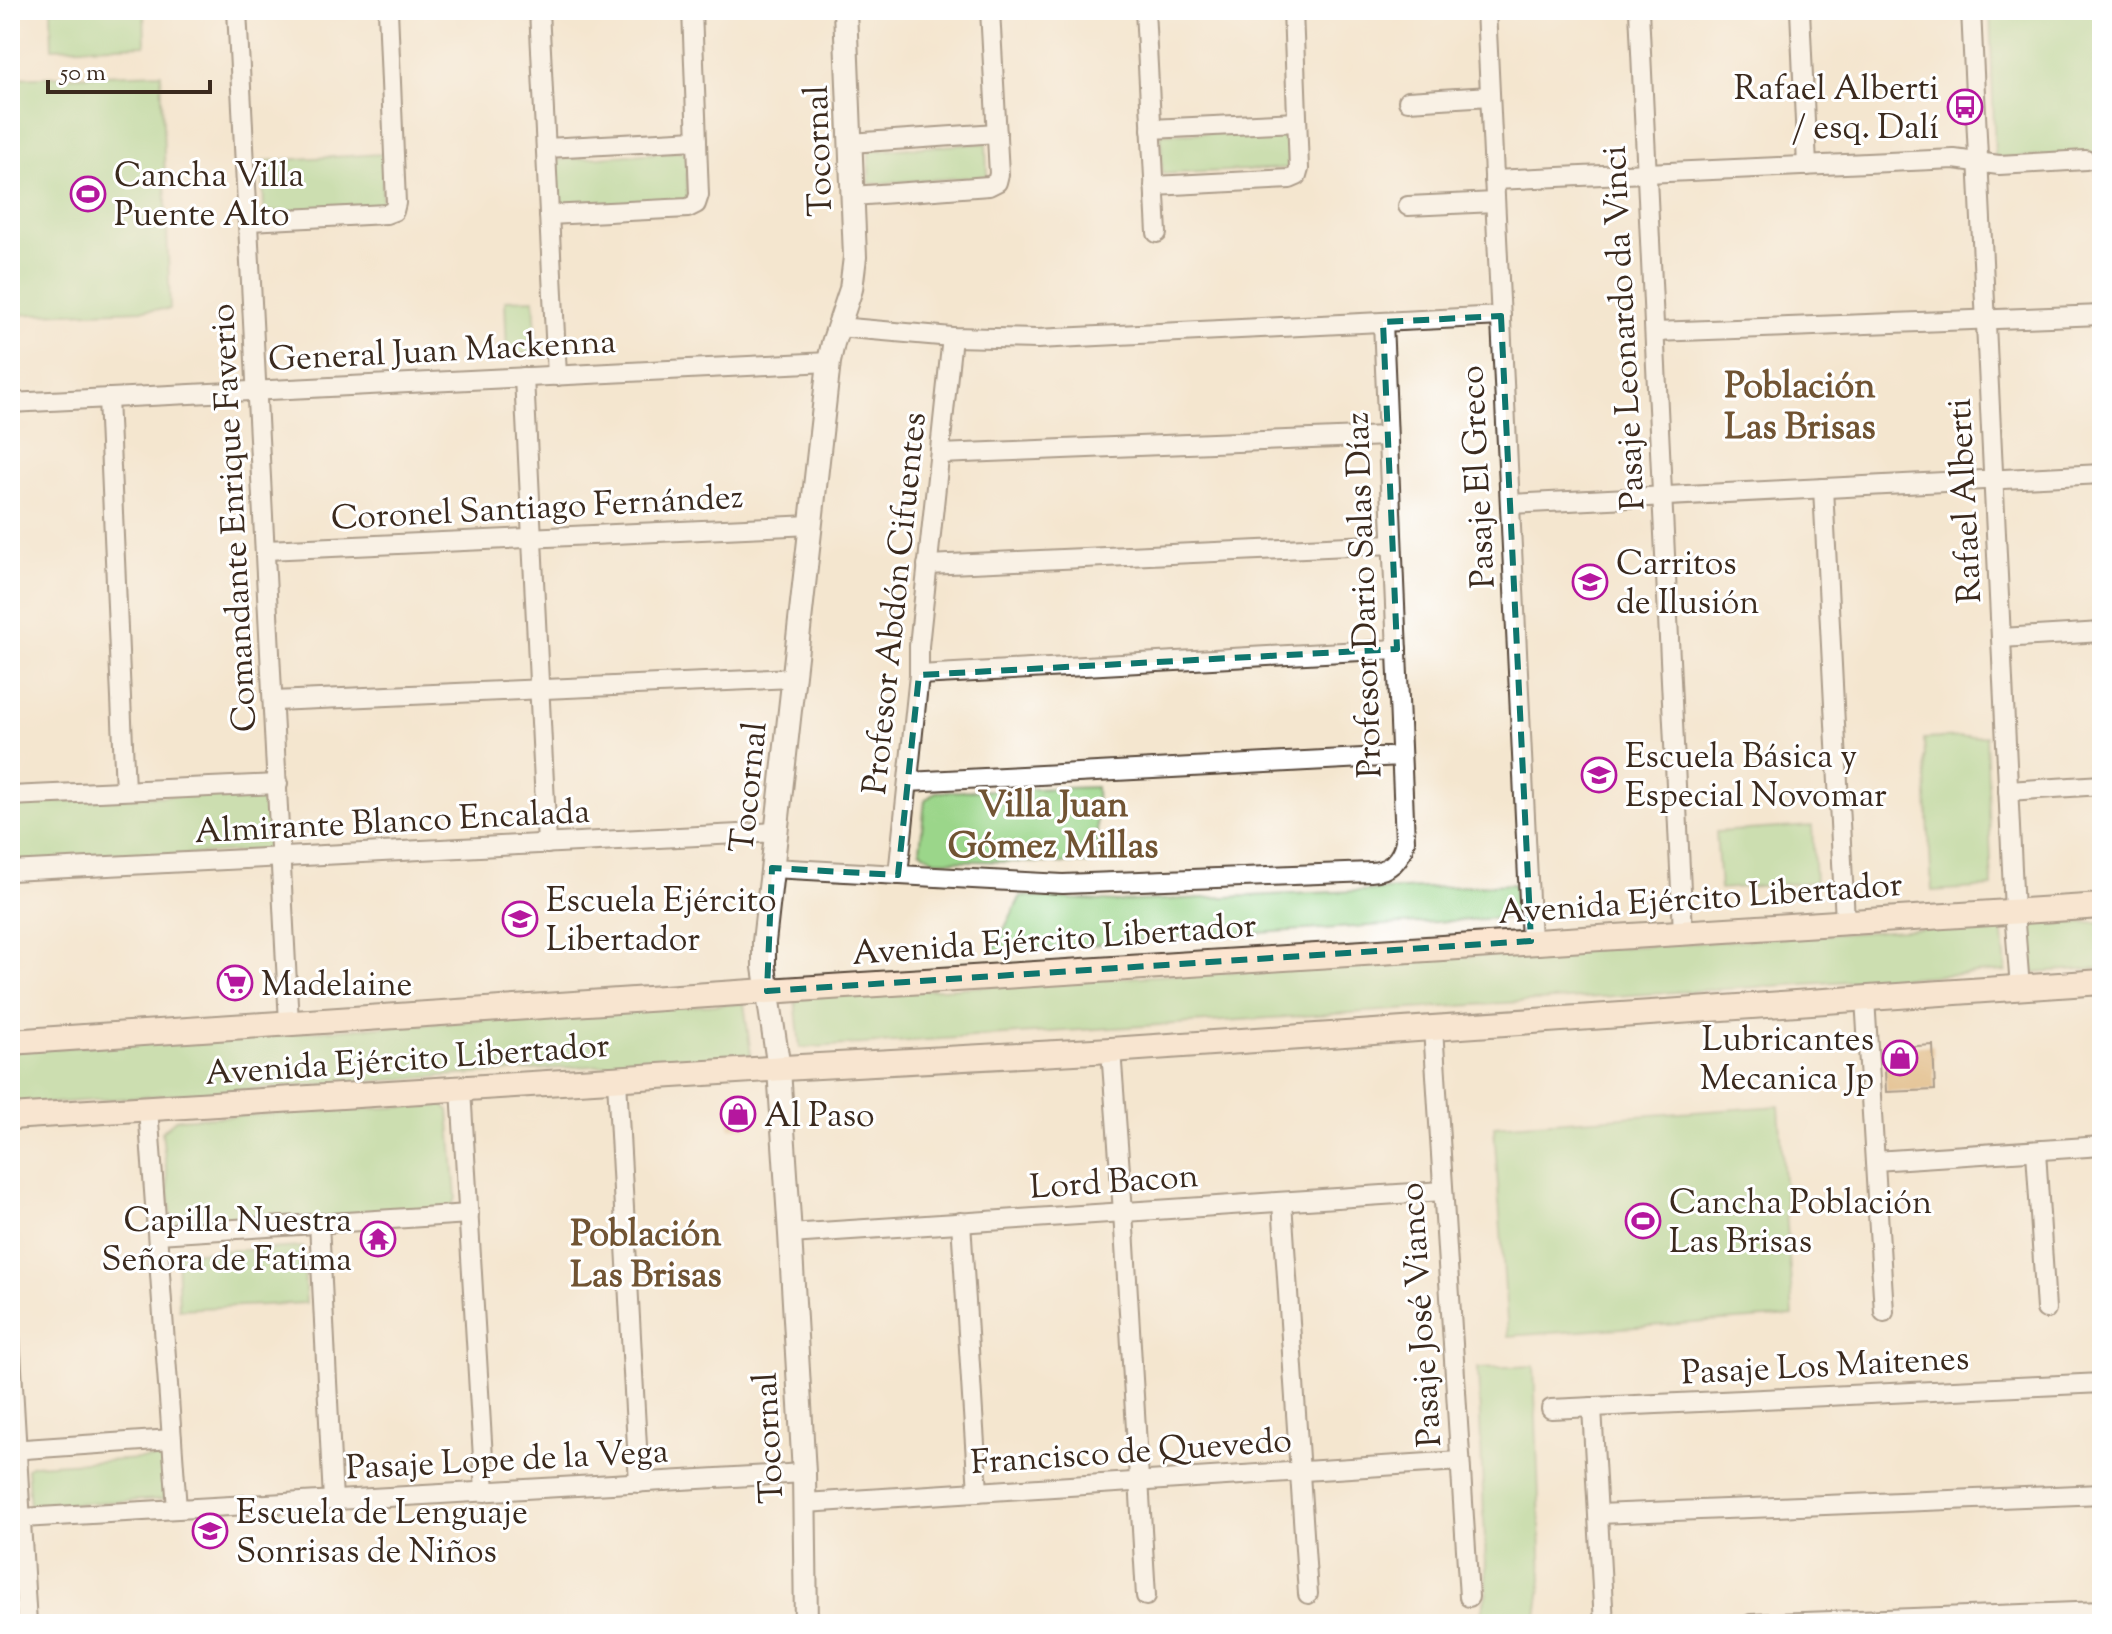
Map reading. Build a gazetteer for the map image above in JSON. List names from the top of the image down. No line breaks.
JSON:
{"streets":{"main road":["Avenida Ejército Libertador"],"street":["Tocornal","Pasaje Leonardo da Vinci","General Juan Mackenna","Pasaje El Greco","Rafael Alberti","Coronel Santiago Fernández","Comandante Enrique Faverio","Profesor Dario Salas Díaz","Profesor Abdón Cifuentes","Almirante Blanco Encalada","Lord Bacon","Pasaje José Vianco","Pasaje Los Maitenes","Francisco de Quevedo","Pasaje Lope de la Vega"]},"crossings":[["Tocornal","General Juan Mackenna"],["Tocornal","Coronel Santiago Fernández"],["Tocornal","Almirante Blanco Encalada"],["Tocornal","Avenida Ejército Libertador"],["Tocornal","Lord Bacon"],["Tocornal","Francisco de Quevedo"],["Tocornal","Pasaje Lope de la Vega"],["Pasaje Leonardo da Vinci","Avenida Ejército Libertador"],["General Juan Mackenna","Comandante Enrique Faverio"],["Pasaje El Greco","Avenida Ejército Libertador"],["Rafael Alberti","Avenida Ejército Libertador"],["Coronel Santiago Fernández","Comandante Enrique Faverio"],["Comandante Enrique Faverio","Almirante Blanco Encalada"],["Comandante Enrique Faverio","Avenida Ejército Libertador"],["Profesor Dario Salas Díaz","Profesor Abdón Cifuentes"],["Avenida Ejército Libertador","Pasaje José Vianco"],["Lord Bacon","Pasaje José Vianco"],["Pasaje José Vianco","Francisco de Quevedo"]],"districts":["Población Las Brisas","Villa Juan Gómez Millas","Población Las Brisas"],"places":{"bus stop":["Rafael Alberti / esq. Dalí"],"sports":["Cancha Villa Puente Alto","Cancha Población Las Brisas"],"school or university":["Carritos de Ilusión","Escuela Básica y Especial Novomar","Escuela Ejército Libertador","Escuela de Lenguaje Sonrisas de Niños"],"supermarket":["Madelaine"],"shop":["Lubricantes Mecanica Jp","Al Paso"],"temple":["Capilla Nuestra Señora de Fatima"]},"scale_bar":"50 m"}
